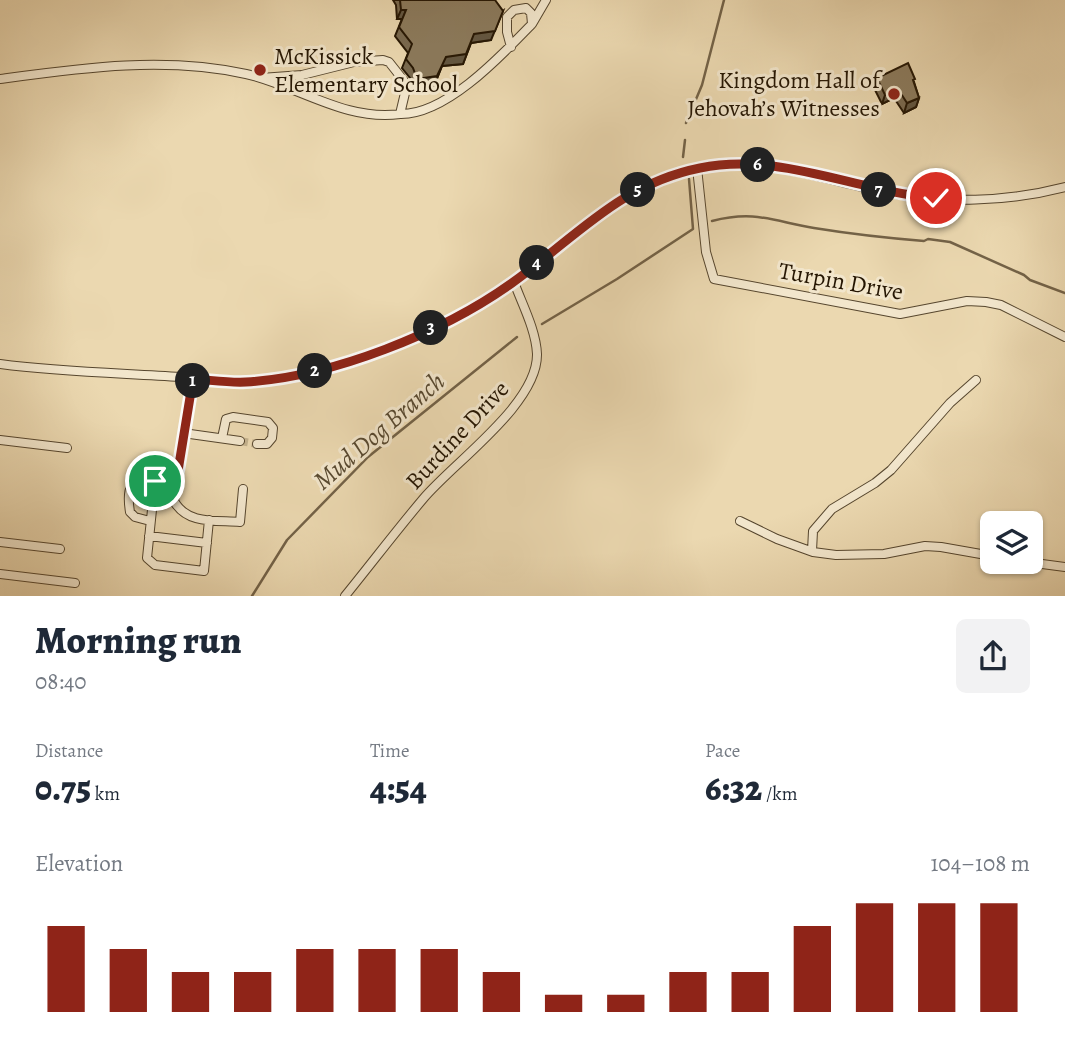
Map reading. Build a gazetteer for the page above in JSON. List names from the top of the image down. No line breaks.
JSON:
{"streets":{"street":["Turpin Drive","Burdine Drive"]},"water":["Mud Dog Branch"],"places":["McKissick Elementary School","Kingdom Hall of Jehovah’s Witnesses"],"page":{"pins":["6","5","7","4","3","2","1"],"heading":["Morning run","08:40"],"stats":[["Distance","0.75 km"],["Time","4:54"],["Pace","6:32 /km"]],"chart":["Elevation","104–108 m"]}}
